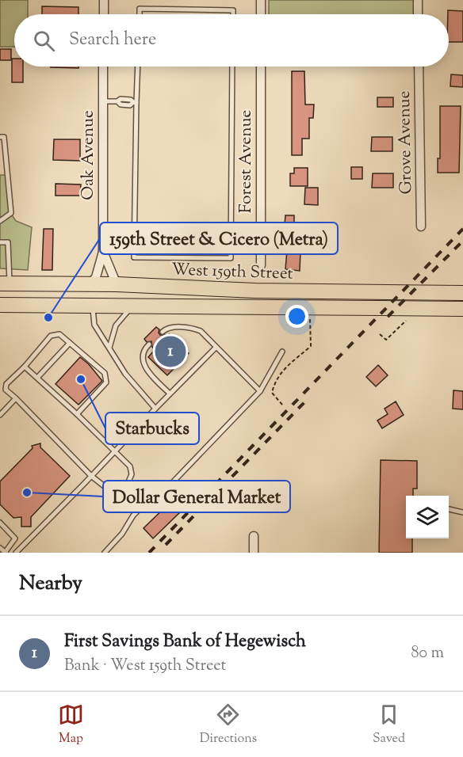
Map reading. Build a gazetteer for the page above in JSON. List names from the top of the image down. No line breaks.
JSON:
{"streets":{"main road":["West 159th Street"],"street":["Grove Avenue","Oak Avenue","Forest Avenue"]},"crossings":[["Oak Avenue","West 159th Street"]],"places":["159th Street & Cicero (Metra)","Starbucks","Dollar General Market"],"page":{"search":"Search here","pins":"1","heading":"Nearby","list":[{"mark":"1","name":"First Savings Bank of Hegewisch","note":"Bank · West 159th Street","value":"80 m"}],"nav":["Map","Directions","Saved"]}}
